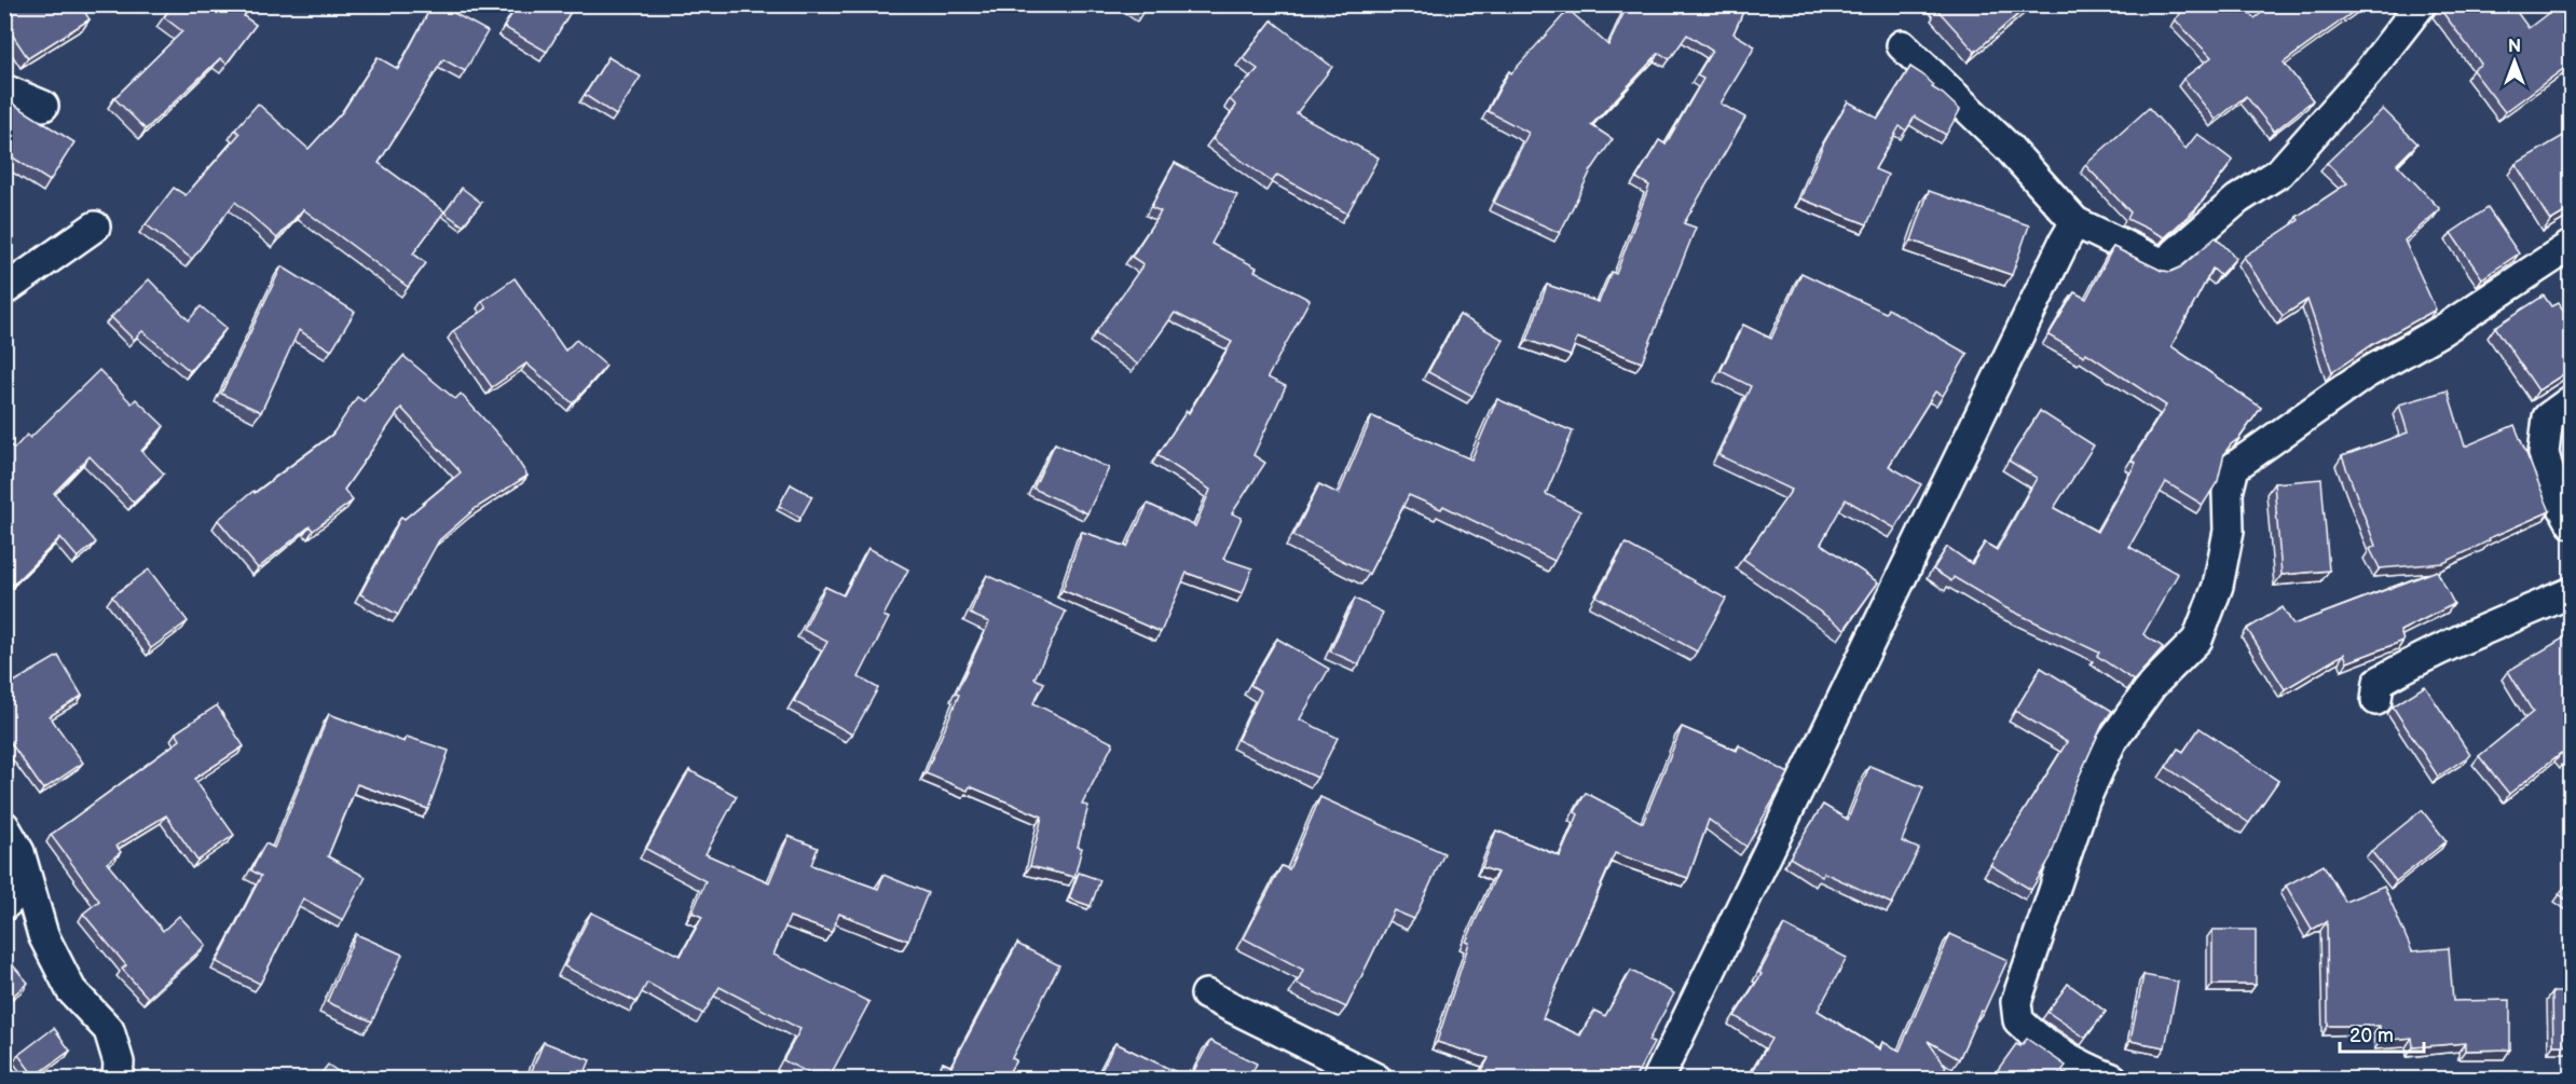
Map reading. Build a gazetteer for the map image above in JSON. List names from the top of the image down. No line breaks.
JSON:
{"scale_bar":"20 m","north":"top"}
